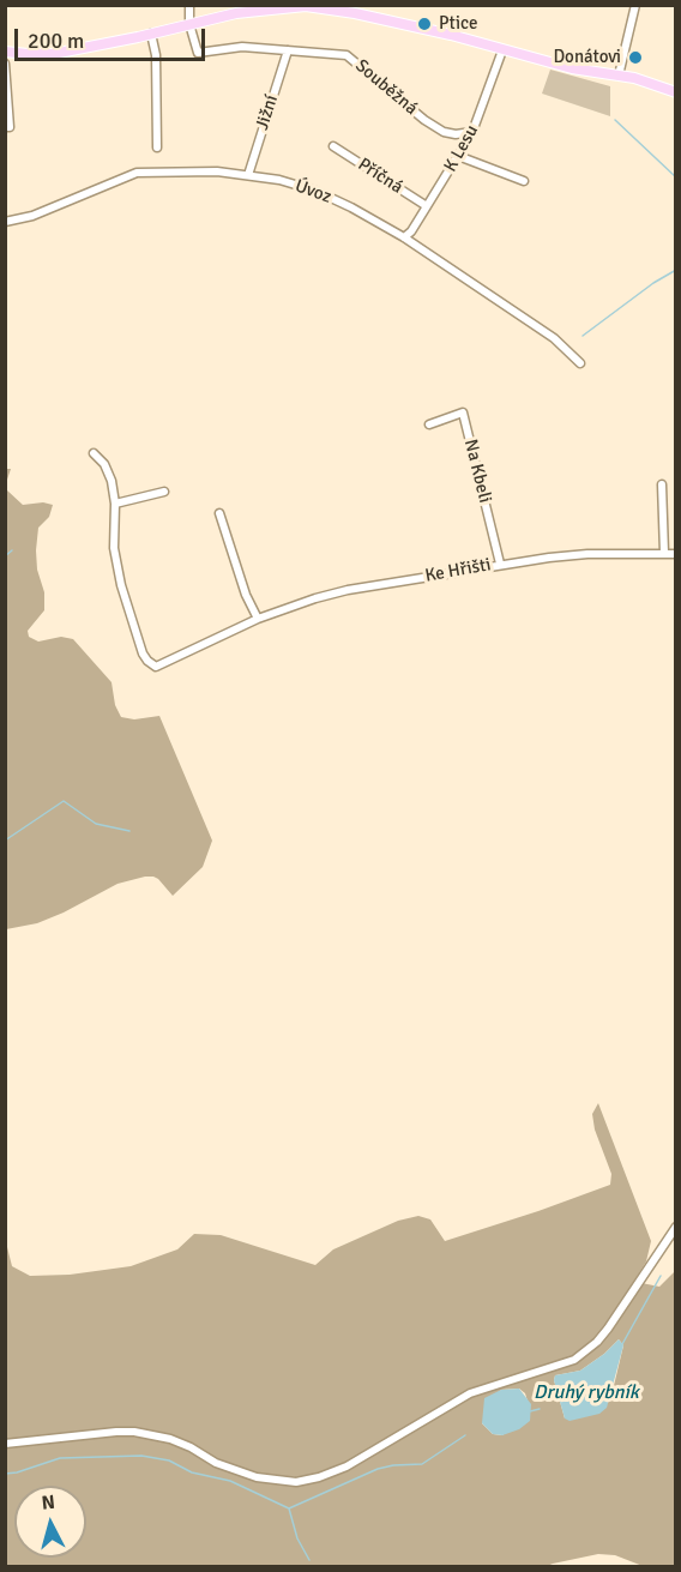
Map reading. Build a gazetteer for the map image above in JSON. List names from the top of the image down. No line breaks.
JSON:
{"streets":{"street":["Souběžná","Jižní","K Lesu","Příčná","Úvoz","Na Kbeli","Ke Hřišti"]},"crossings":[["Souběžná","Jižní"],["Souběžná","K Lesu"],["Jižní","Úvoz"],["K Lesu","Příčná"],["K Lesu","Úvoz"],["Na Kbeli","Ke Hřišti"]],"water":["Druhý rybník"],"places":["Ptice","Donátovi"],"scale_bar":"200 m","north":"top"}
